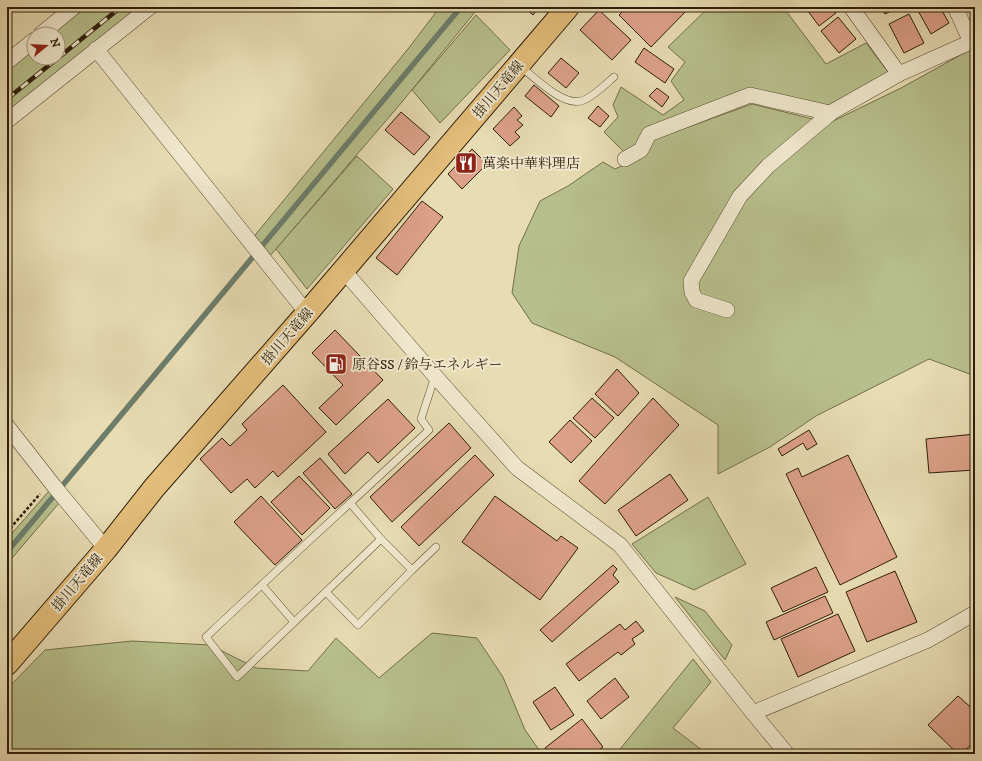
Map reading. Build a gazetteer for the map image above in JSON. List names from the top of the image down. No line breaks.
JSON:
{"streets":{"main road":["掛川天竜線"]},"places":{"restaurant":["萬楽中華料理店"],"fuel station":["原谷SS / 鈴与エネルギー"]},"north":"right"}
